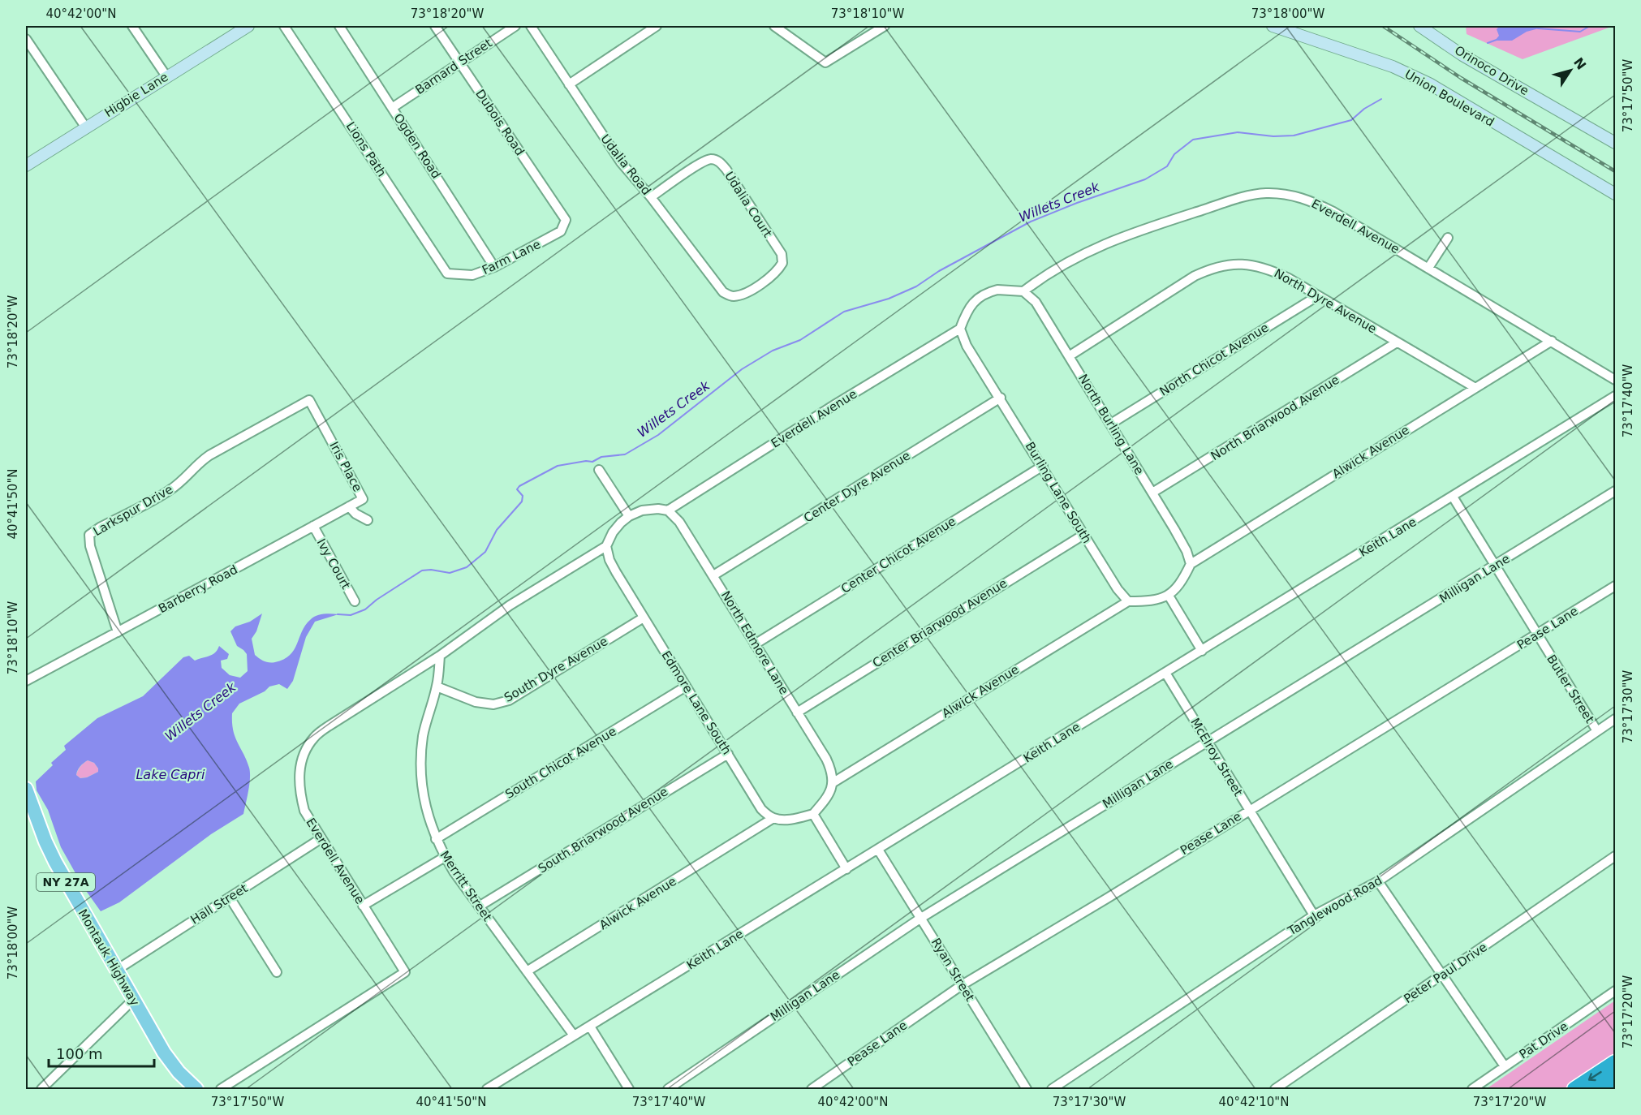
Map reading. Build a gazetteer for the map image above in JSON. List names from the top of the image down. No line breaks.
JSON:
{"streets":{"main road":["Orinoco Drive","Higbie Lane","Union Boulevard","NY 27A","Montauk Highway"],"street":["Barnard Street","Dubois Road","Ogden Road","Lions Path","Udalia Road","Udalia Court","Everdell Avenue","Farm Lane","North Dyre Avenue","North Chicot Avenue","North Briarwood Avenue","North Burling Lane","Alwick Avenue","Iris Place","Center Dyre Avenue","Burling Lane South","Larkspur Drive","Keith Lane","Center Chicot Avenue","Ivy Court","Milligan Lane","Barberry Road","Center Briarwood Avenue","Pease Lane","North Edmore Lane","South Dyre Avenue","Butler Street","Edmore Lane South","McElroy Street","South Chicot Avenue","South Briarwood Avenue","Merritt Street","Hall Street","Tanglewood Road","Ryan Street","Peter Paul Drive","Pat Drive"]},"crossings":[["Barnard Street","Dubois Road"],["Barnard Street","Ogden Road"],["Dubois Road","Farm Lane"],["Ogden Road","Farm Lane"],["Lions Path","Farm Lane"],["Udalia Road","Udalia Court"],["Everdell Avenue","North Burling Lane"],["Everdell Avenue","Alwick Avenue"],["Everdell Avenue","Burling Lane South"],["Everdell Avenue","North Edmore Lane"],["Everdell Avenue","Edmore Lane South"],["Everdell Avenue","Merritt Street"],["Everdell Avenue","Hall Street"],["North Dyre Avenue","North Chicot Avenue"],["North Dyre Avenue","North Briarwood Avenue"],["North Dyre Avenue","North Burling Lane"],["North Dyre Avenue","Alwick Avenue"],["North Chicot Avenue","North Burling Lane"],["North Briarwood Avenue","North Burling Lane"],["North Burling Lane","Alwick Avenue"],["Alwick Avenue","Burling Lane South"],["Alwick Avenue","North Edmore Lane"],["Alwick Avenue","Edmore Lane South"],["Alwick Avenue","Merritt Street"],["Iris Place","Larkspur Drive"],["Iris Place","Barberry Road"],["Center Dyre Avenue","Burling Lane South"],["Center Dyre Avenue","North Edmore Lane"],["Burling Lane South","Center Chicot Avenue"],["Burling Lane South","Center Briarwood Avenue"],["Larkspur Drive","Barberry Road"],["Keith Lane","Butler Street"],["Keith Lane","McElroy Street"],["Keith Lane","Merritt Street"],["Keith Lane","Ryan Street"],["Center Chicot Avenue","North Edmore Lane"],["Ivy Court","Barberry Road"],["Milligan Lane","Butler Street"],["Milligan Lane","McElroy Street"],["Milligan Lane","Ryan Street"],["Center Briarwood Avenue","North Edmore Lane"],["Pease Lane","Butler Street"],["Pease Lane","McElroy Street"],["Pease Lane","Ryan Street"],["South Dyre Avenue","Edmore Lane South"],["South Dyre Avenue","Merritt Street"],["Butler Street","Tanglewood Road"],["Edmore Lane South","South Chicot Avenue"],["Edmore Lane South","South Briarwood Avenue"],["McElroy Street","Tanglewood Road"],["South Chicot Avenue","Merritt Street"],["South Briarwood Avenue","Merritt Street"],["Hall Street","Montauk Highway"]],"water":["Willets Creek","Lake Capri"],"scale_bar":"100 m","north":"top right","coordinates":["40°42'00\"N","73°18'20\"W","73°18'10\"W","73°18'00\"W","73°17'50\"W","73°17'40\"W","40°41'50\"N","73°17'30\"W","73°17'20\"W","40°42'10\"N"]}
